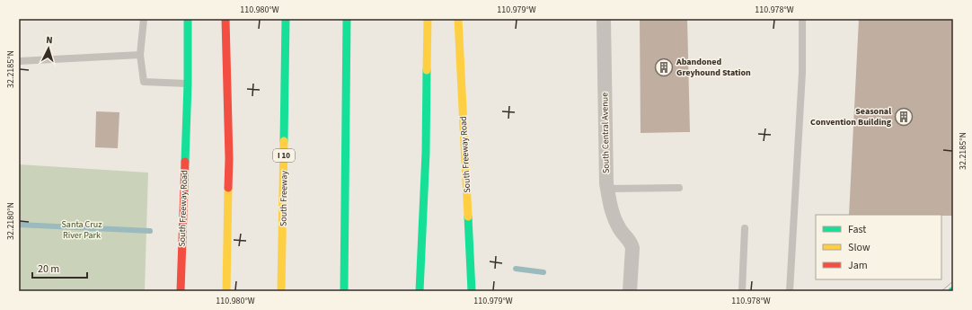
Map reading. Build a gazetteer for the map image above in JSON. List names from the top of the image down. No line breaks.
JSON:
{"streets":{"main road":["South Freeway Road","I 10","South Freeway"],"street":["South Central Avenue"]},"parks":["Santa Cruz River Park"],"places":{"building":["Abandoned Greyhound Station","Seasonal Convention Building"]},"legend":["Fast","Slow","Jam"],"scale_bar":"20 m","north":"top","coordinates":["110.980°W","110.979°W","110.978°W","32.2185°N","32.2180°N"]}
